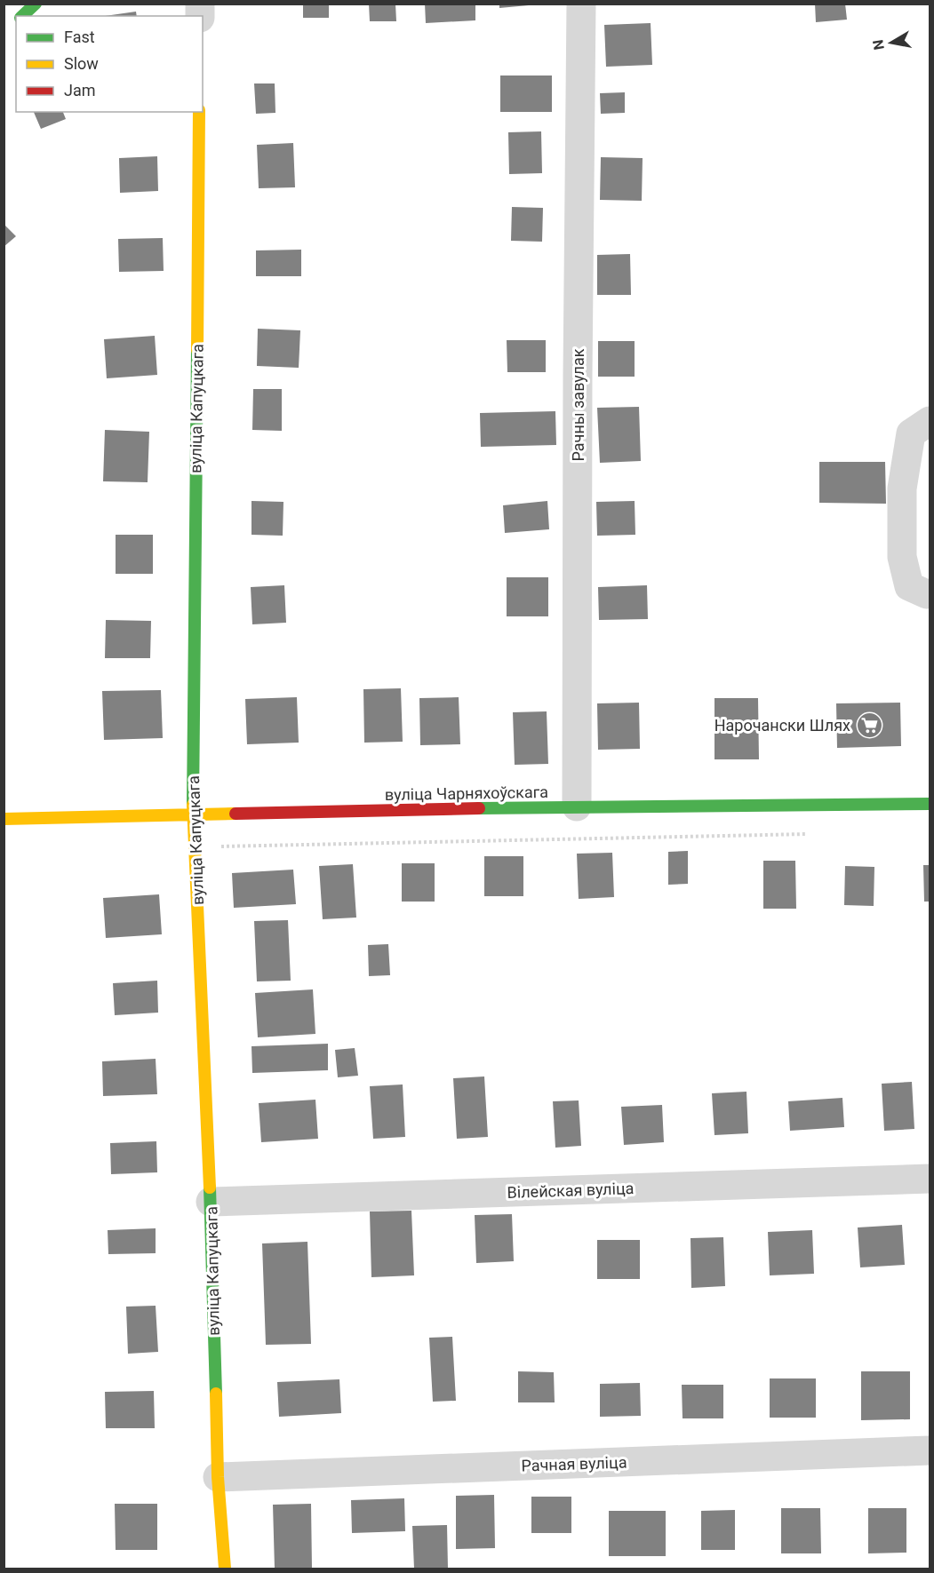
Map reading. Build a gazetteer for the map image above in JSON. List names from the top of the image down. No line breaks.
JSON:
{"streets":{"street":["Рачны завулак","вуліца Капуцкага","вуліца Чарняхоўскага","Вілейская вуліца","Рачная вуліца"]},"crossings":[["Рачны завулак","вуліца Чарняхоўскага"],["вуліца Капуцкага","вуліца Чарняхоўскага"],["вуліца Капуцкага","Вілейская вуліца"],["вуліца Капуцкага","Рачная вуліца"]],"places":{"supermarket":["Нарочански Шлях"]},"legend":["Fast","Slow","Jam"],"north":"left"}
